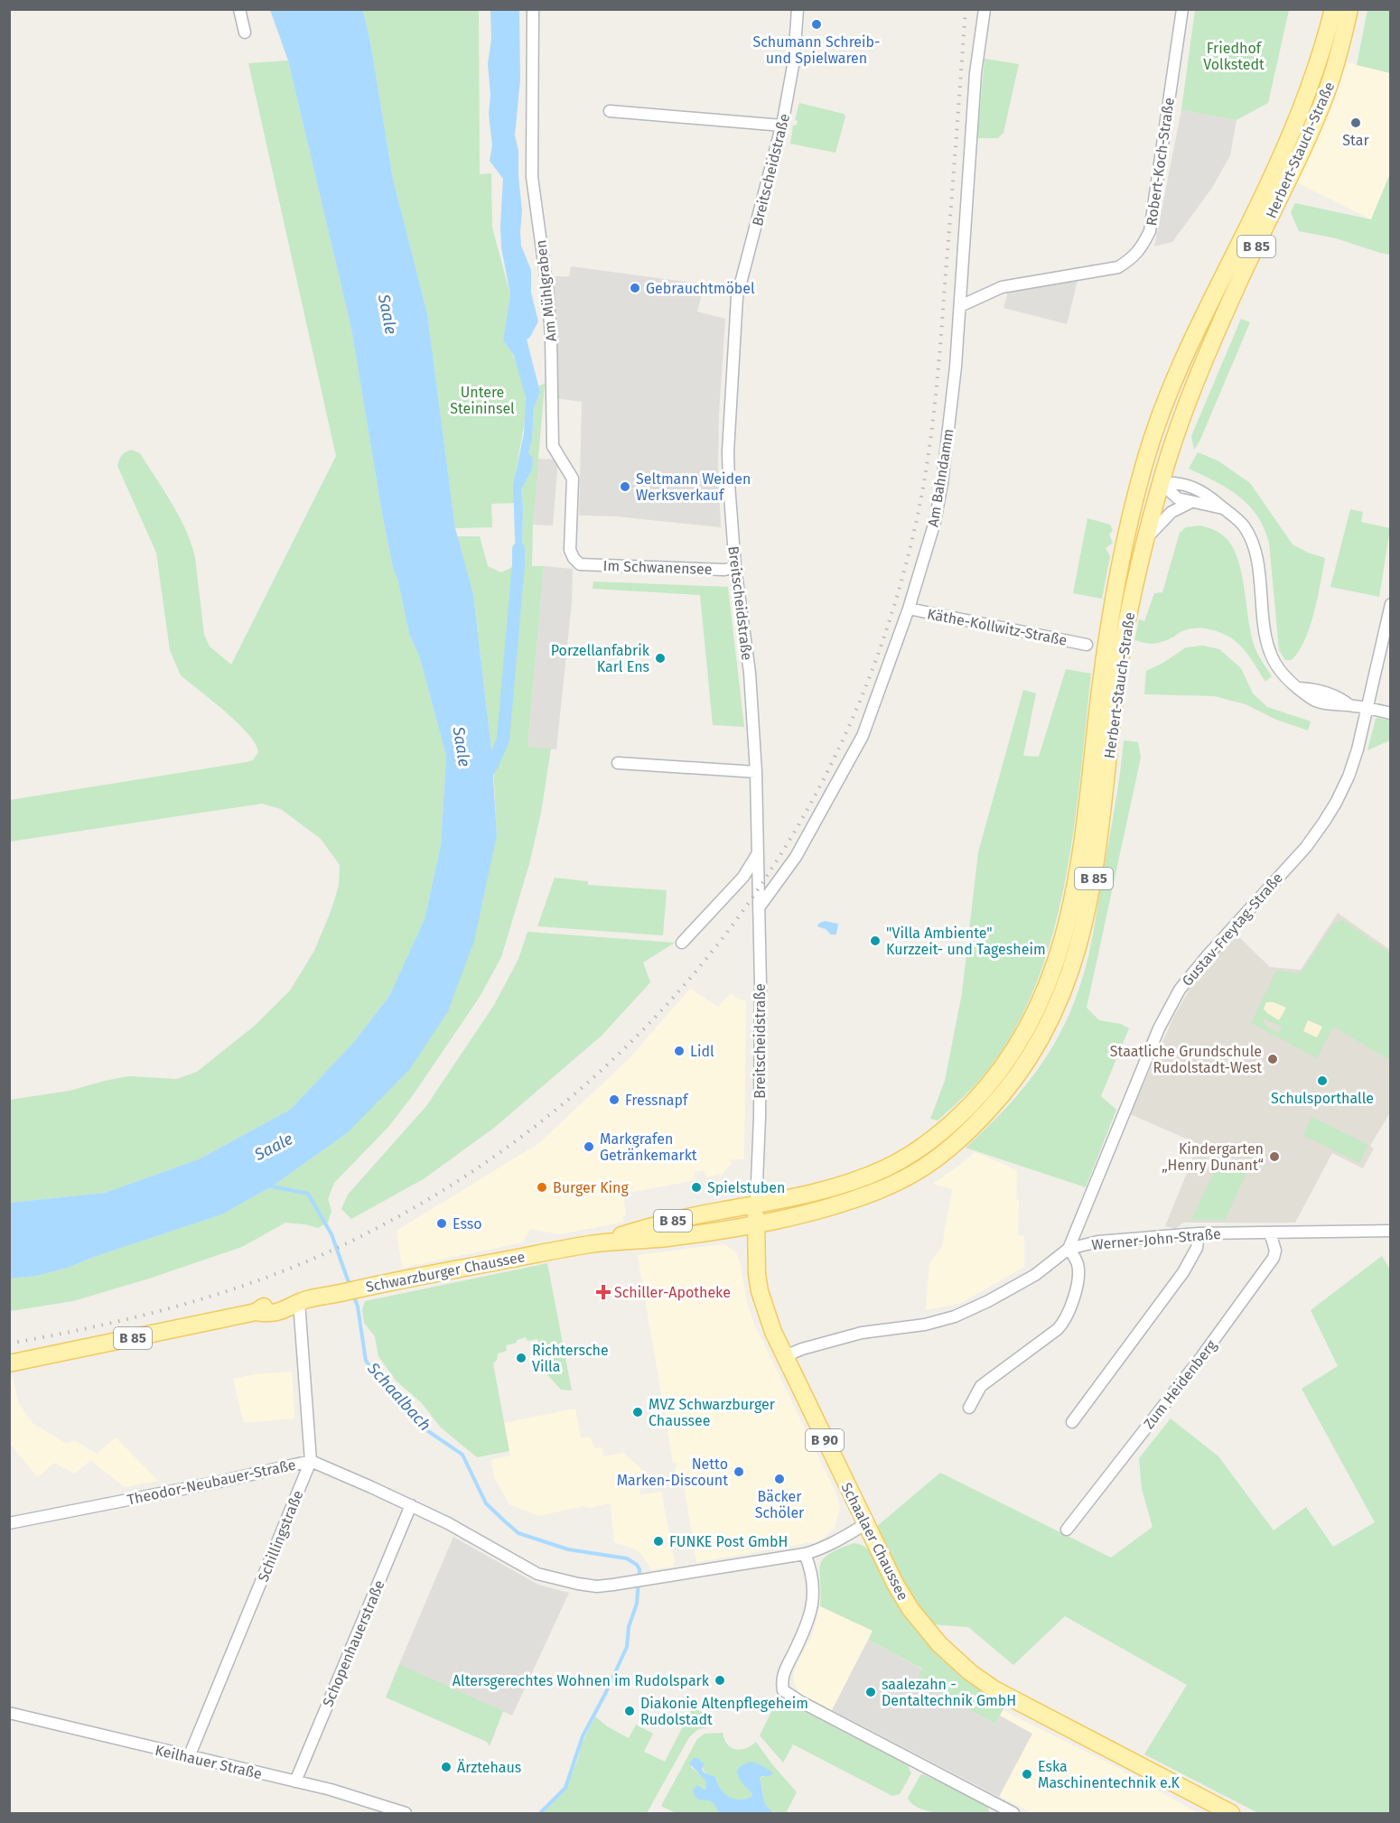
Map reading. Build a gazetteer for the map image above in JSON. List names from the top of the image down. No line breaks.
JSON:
{"streets":{"main road":["Herbert-Stauch-Straße","B 85","Schwarzburger Chaussee","B 90","Schaalaer Chaussee"],"street":["Robert-Koch-Straße","Breitscheidstraße","Am Mühlgraben","Am Bahndamm","Im Schwanensee","Käthe-Kollwitz-Straße","Gustav-Freytag-Straße","Werner-John-Straße","Zum Heidenberg","Theodor-Neubauer-Straße","Schillingstraße","Schopenhauerstraße","Keilhauer Straße"]},"crossings":[["Herbert-Stauch-Straße","Breitscheidstraße"],["Herbert-Stauch-Straße","Schwarzburger Chaussee"],["Herbert-Stauch-Straße","Schaalaer Chaussee"],["Robert-Koch-Straße","Am Bahndamm"],["Breitscheidstraße","Am Bahndamm"],["Breitscheidstraße","Im Schwanensee"],["Breitscheidstraße","Schwarzburger Chaussee"],["Breitscheidstraße","Schaalaer Chaussee"],["Am Mühlgraben","Im Schwanensee"],["Am Bahndamm","Käthe-Kollwitz-Straße"],["Gustav-Freytag-Straße","Werner-John-Straße"],["Werner-John-Straße","Zum Heidenberg"],["Werner-John-Straße","Schaalaer Chaussee"],["Schwarzburger Chaussee","Schillingstraße"],["Schwarzburger Chaussee","Schaalaer Chaussee"],["Theodor-Neubauer-Straße","Schillingstraße"],["Theodor-Neubauer-Straße","Schaalaer Chaussee"],["Theodor-Neubauer-Straße","Schopenhauerstraße"],["Schillingstraße","Keilhauer Straße"],["Schopenhauerstraße","Keilhauer Straße"]],"water":["Saale","Schaalbach"],"parks":["Friedhof Volkstedt","Untere Steininsel"],"places":{"other":["Schumann Schreib- und Spielwaren","Star","Gebrauchtmöbel","Seltmann Weiden Werksverkauf","Porzellanfabrik Karl Ens","\"Villa Ambiente\" Kurzzeit- und Tagesheim","Lidl","Staatliche Grundschule Rudolstadt-West","Schulsporthalle","Fressnapf","Markgrafen Getränkemarkt","Kindergarten „Henry Dunant“","Burger King","Spielstuben","Esso","Richtersche Villa","MVZ Schwarzburger Chaussee","Netto Marken-Discount","Bäcker Schöler","FUNKE Post GmbH","Altersgerechtes Wohnen im Rudolspark","saalezahn - Dentaltechnik GmbH","Diakonie Altenpflegeheim Rudolstadt","Ärztehaus","Eska Maschinentechnik e.K"],"health":["Schiller-Apotheke"]}}
